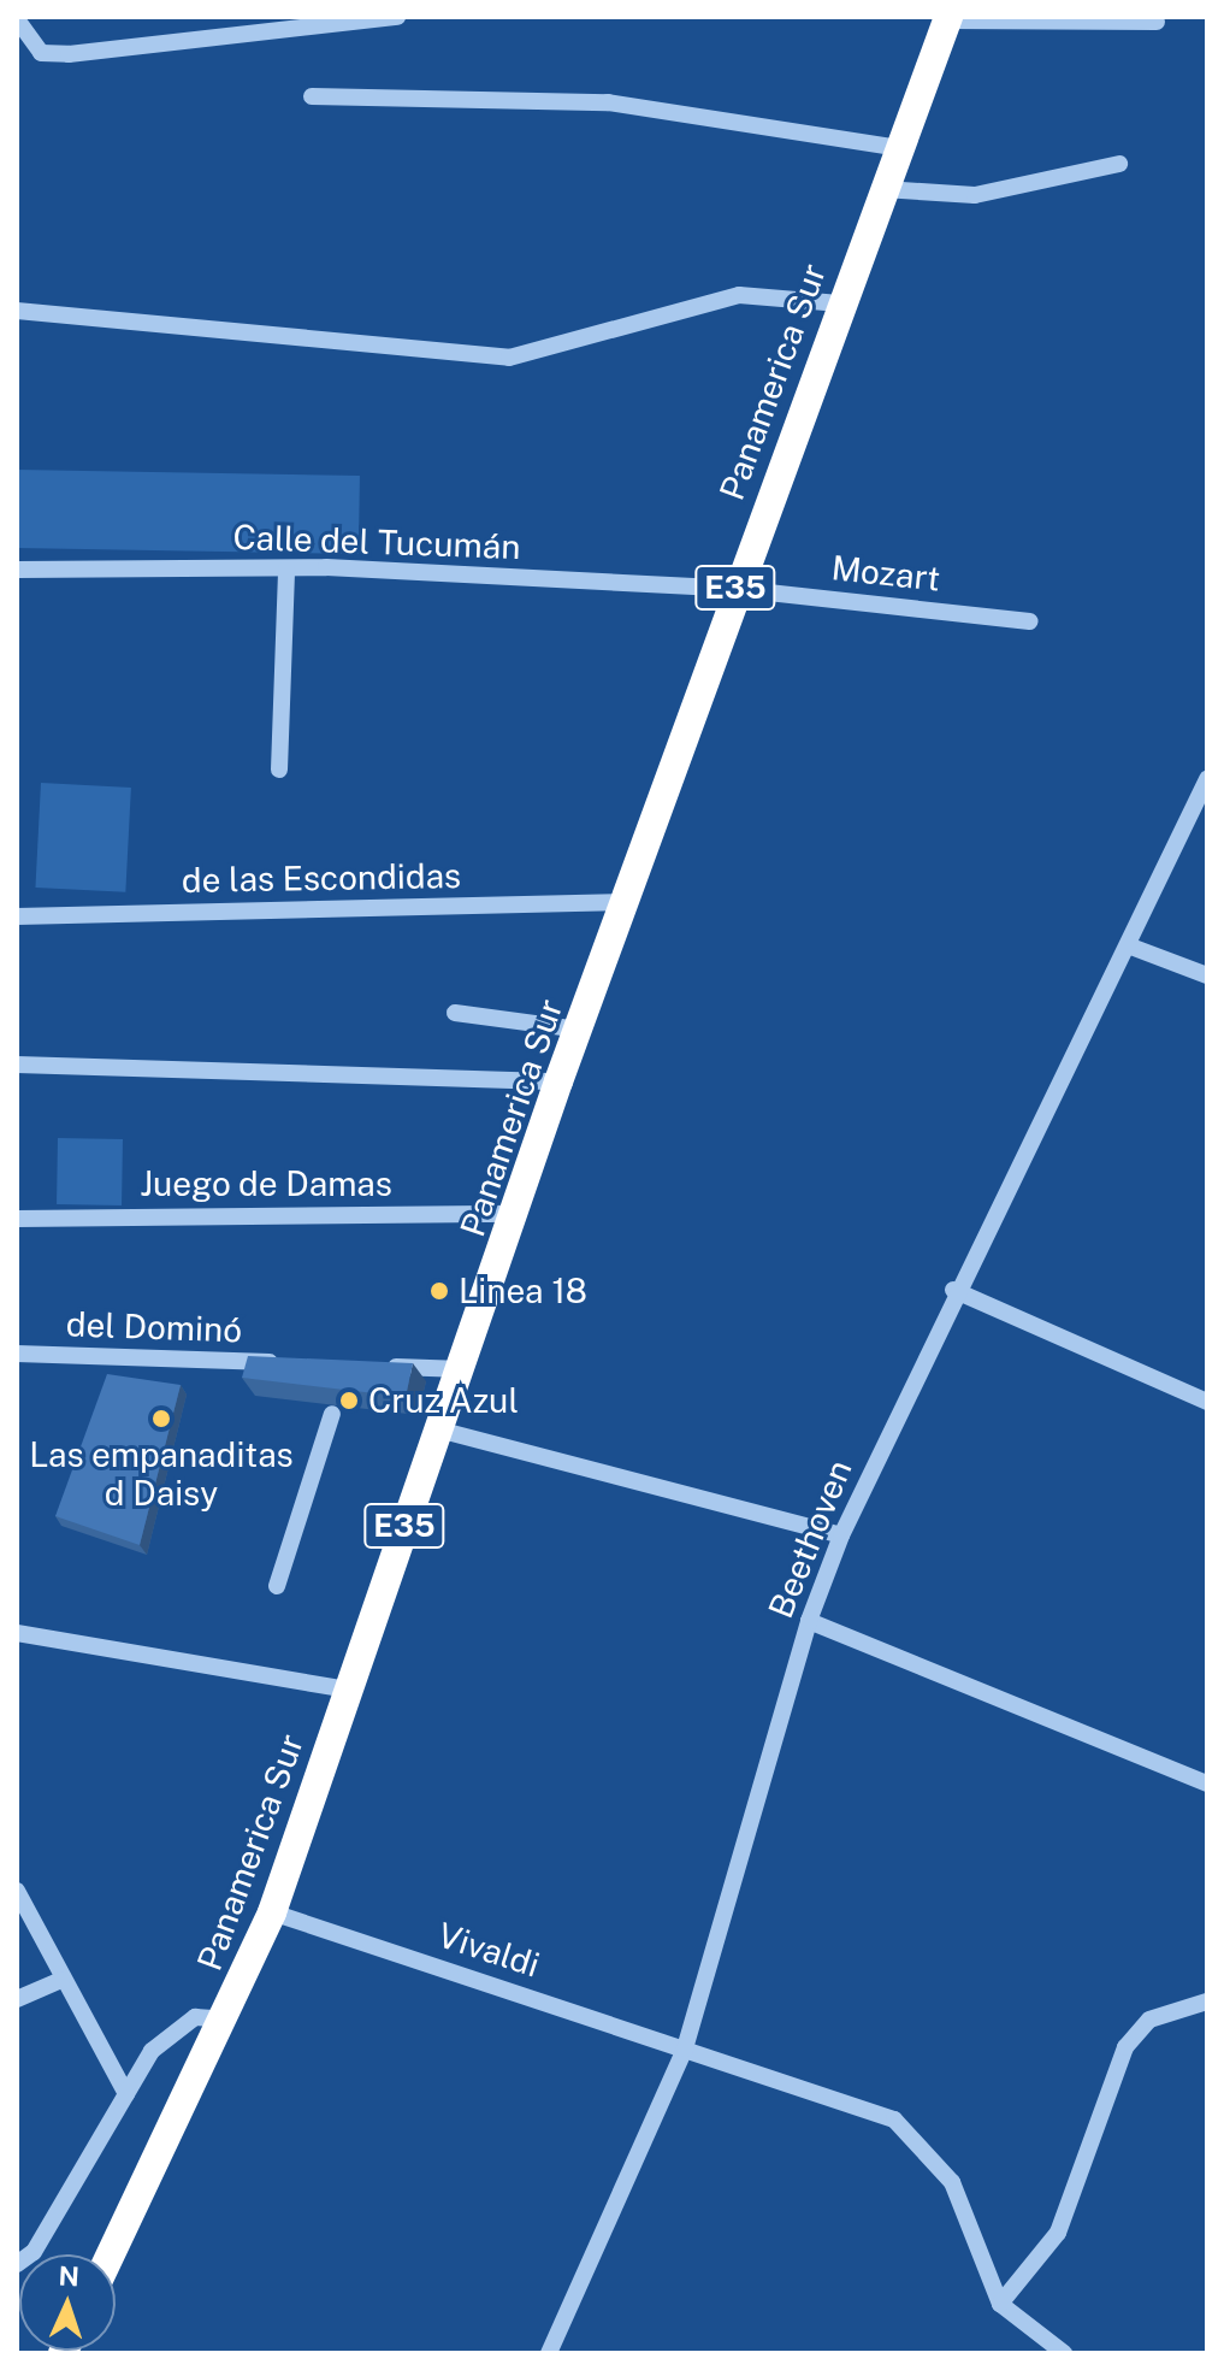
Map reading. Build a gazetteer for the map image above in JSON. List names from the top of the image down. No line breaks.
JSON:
{"streets":{"highway":["Panamerica Sur","E35"],"street":["Calle del Tucumán","Mozart","de las Escondidas","Juego de Damas","del Dominó","Beethoven","Vivaldi"]},"crossings":[["Panamerica Sur","Calle del Tucumán"],["Panamerica Sur","Mozart"],["Panamerica Sur","de las Escondidas"],["Panamerica Sur","Juego de Damas"],["Panamerica Sur","Vivaldi"],["Calle del Tucumán","Mozart"],["Beethoven","Vivaldi"]],"places":["Linea 18","Cruz Azul","Las empanaditas d Daisy"],"north":"top"}
